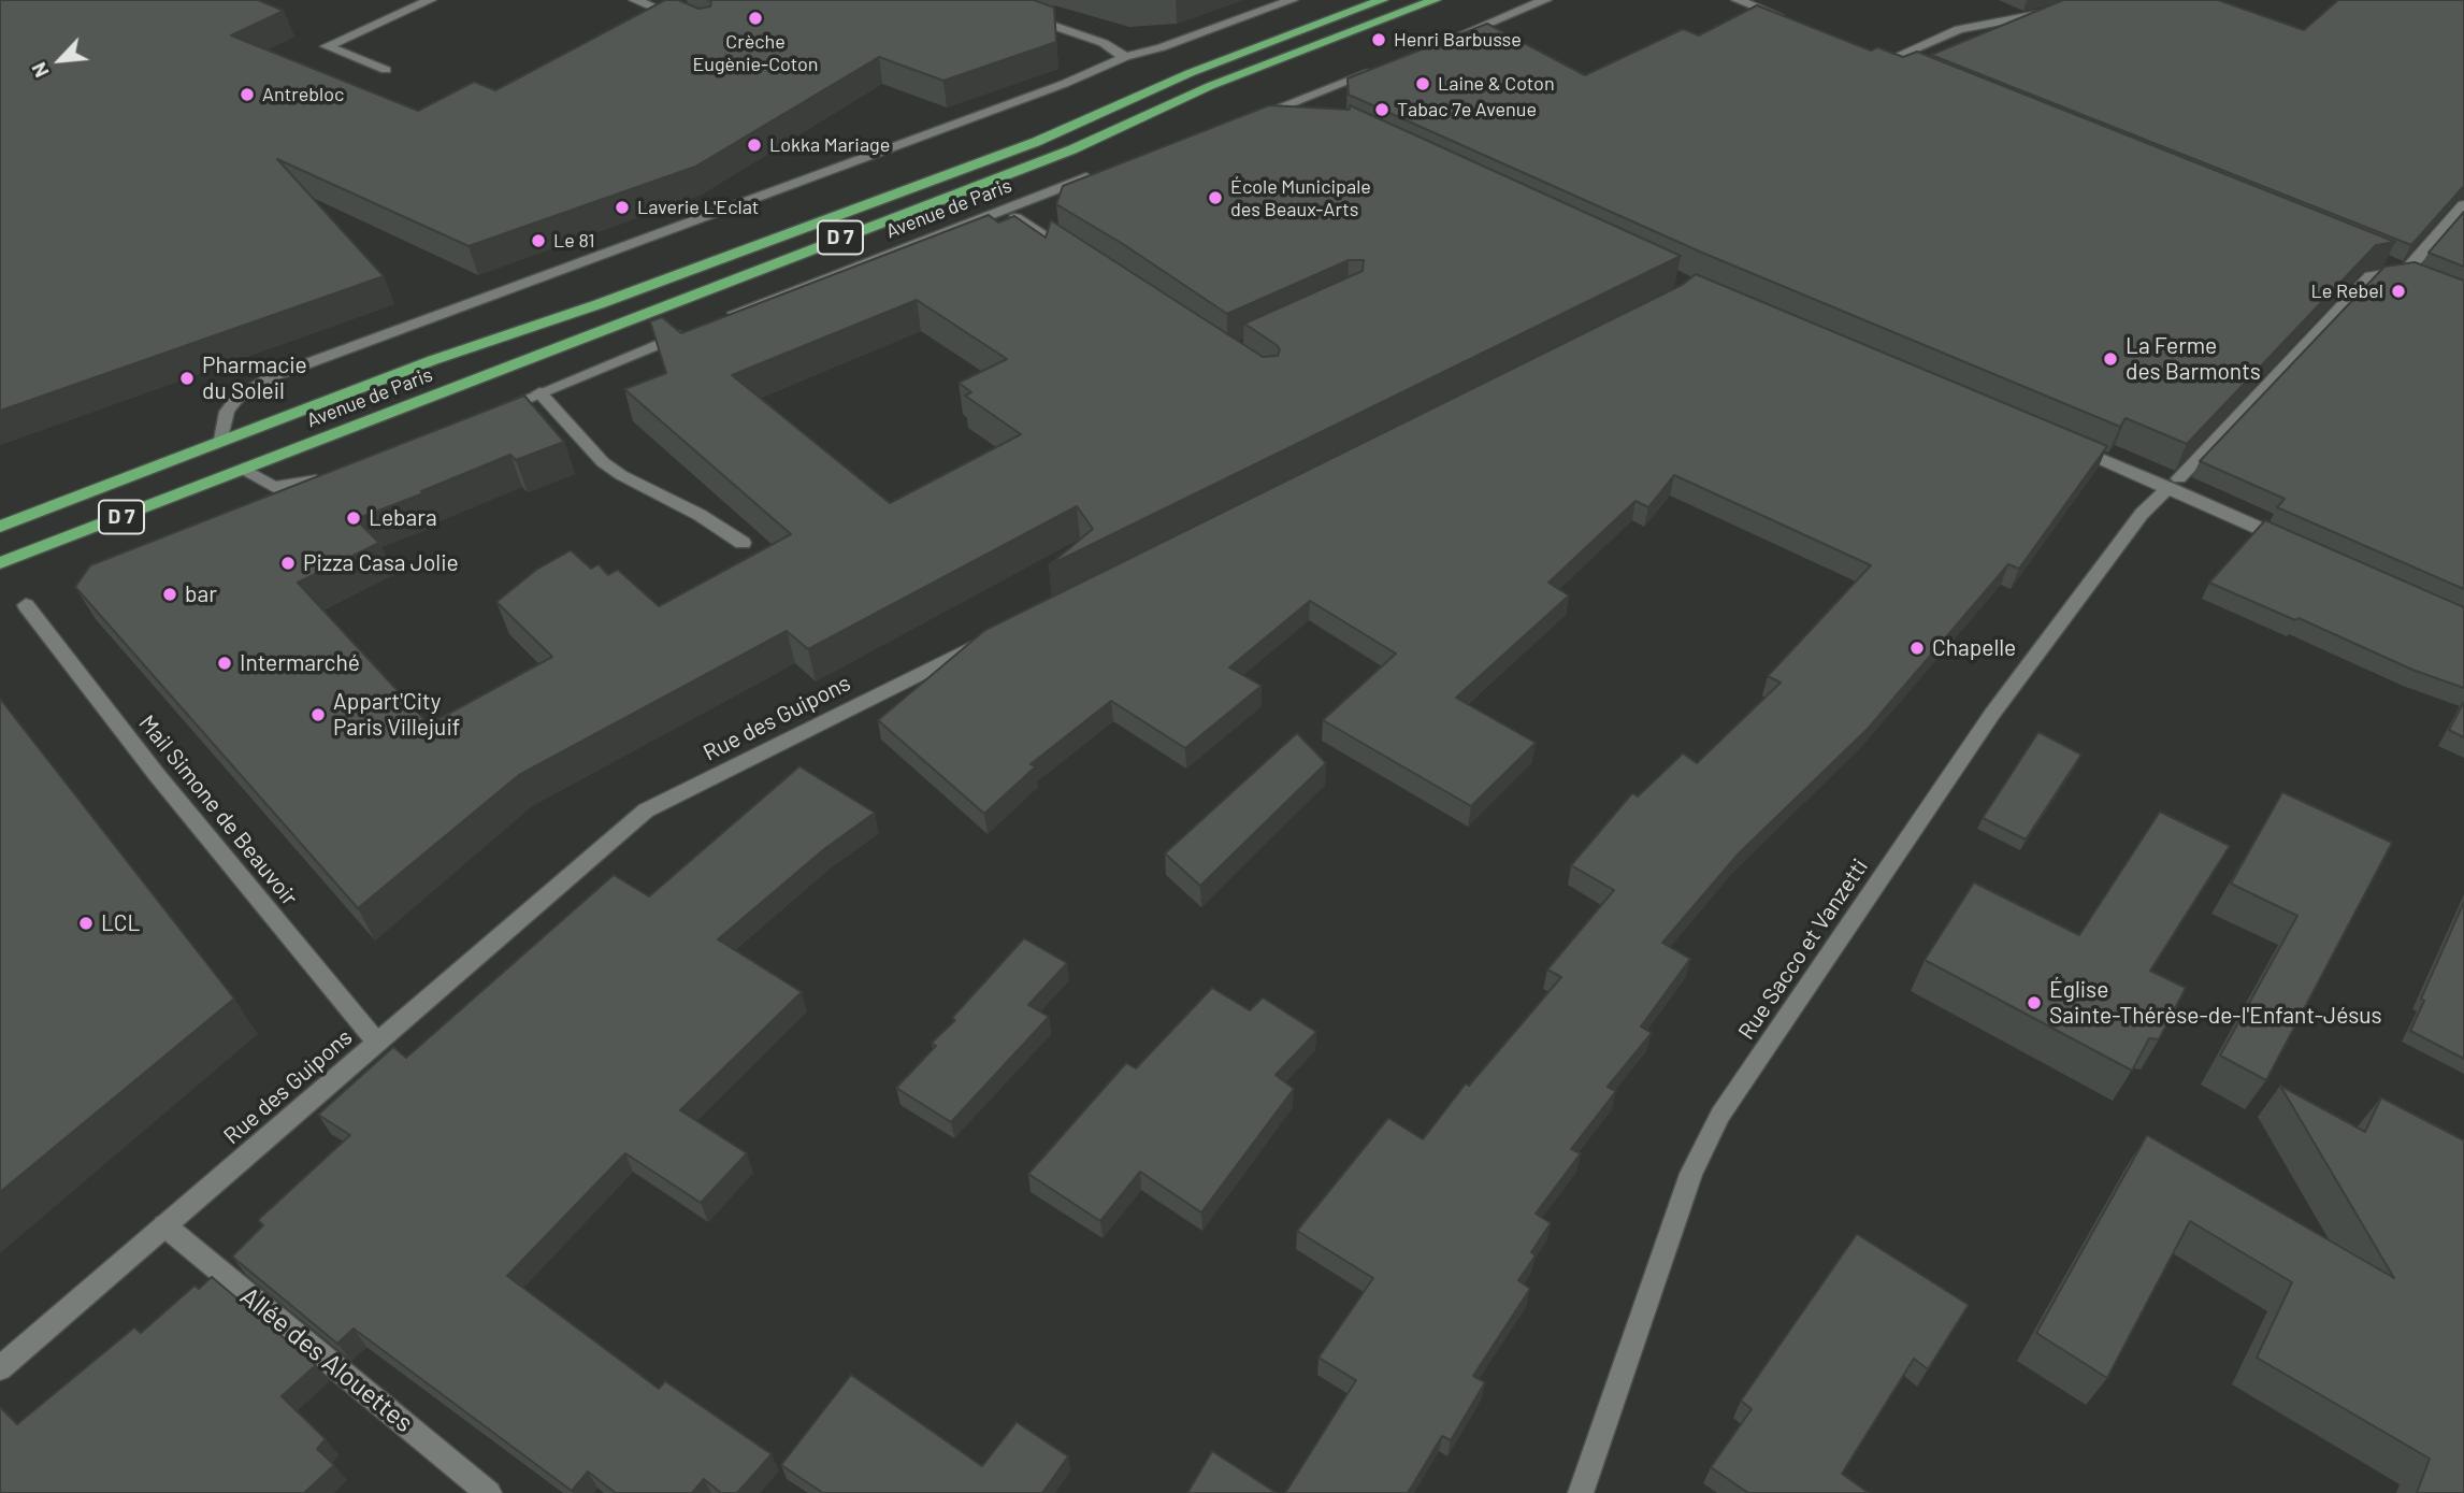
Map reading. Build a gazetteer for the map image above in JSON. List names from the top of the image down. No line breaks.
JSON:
{"streets":{"main road":["Avenue de Paris","D 7"],"street":["Rue des Guipons","Mail Simone de Beauvoir","Rue Sacco et Vanzetti","Allée des Alouettes"]},"crossings":[["Rue des Guipons","Mail Simone de Beauvoir"],["Rue des Guipons","Allée des Alouettes"]],"places":["Crèche Eugènie-Coton","Henri Barbusse","Laine & Coton","Antrebloc","Tabac 7e Avenue","Lokka Mariage","École Municipale des Beaux-Arts","Laverie L'Eclat","Le 81","Le Rebel","La Ferme des Barmonts","Pharmacie du Soleil","Lebara","Pizza Casa Jolie","bar","Chapelle","Intermarché","Appart'City Paris Villejuif","LCL","Église Sainte-Thérèse-de-l'Enfant-Jésus"],"north":"bottom left"}
